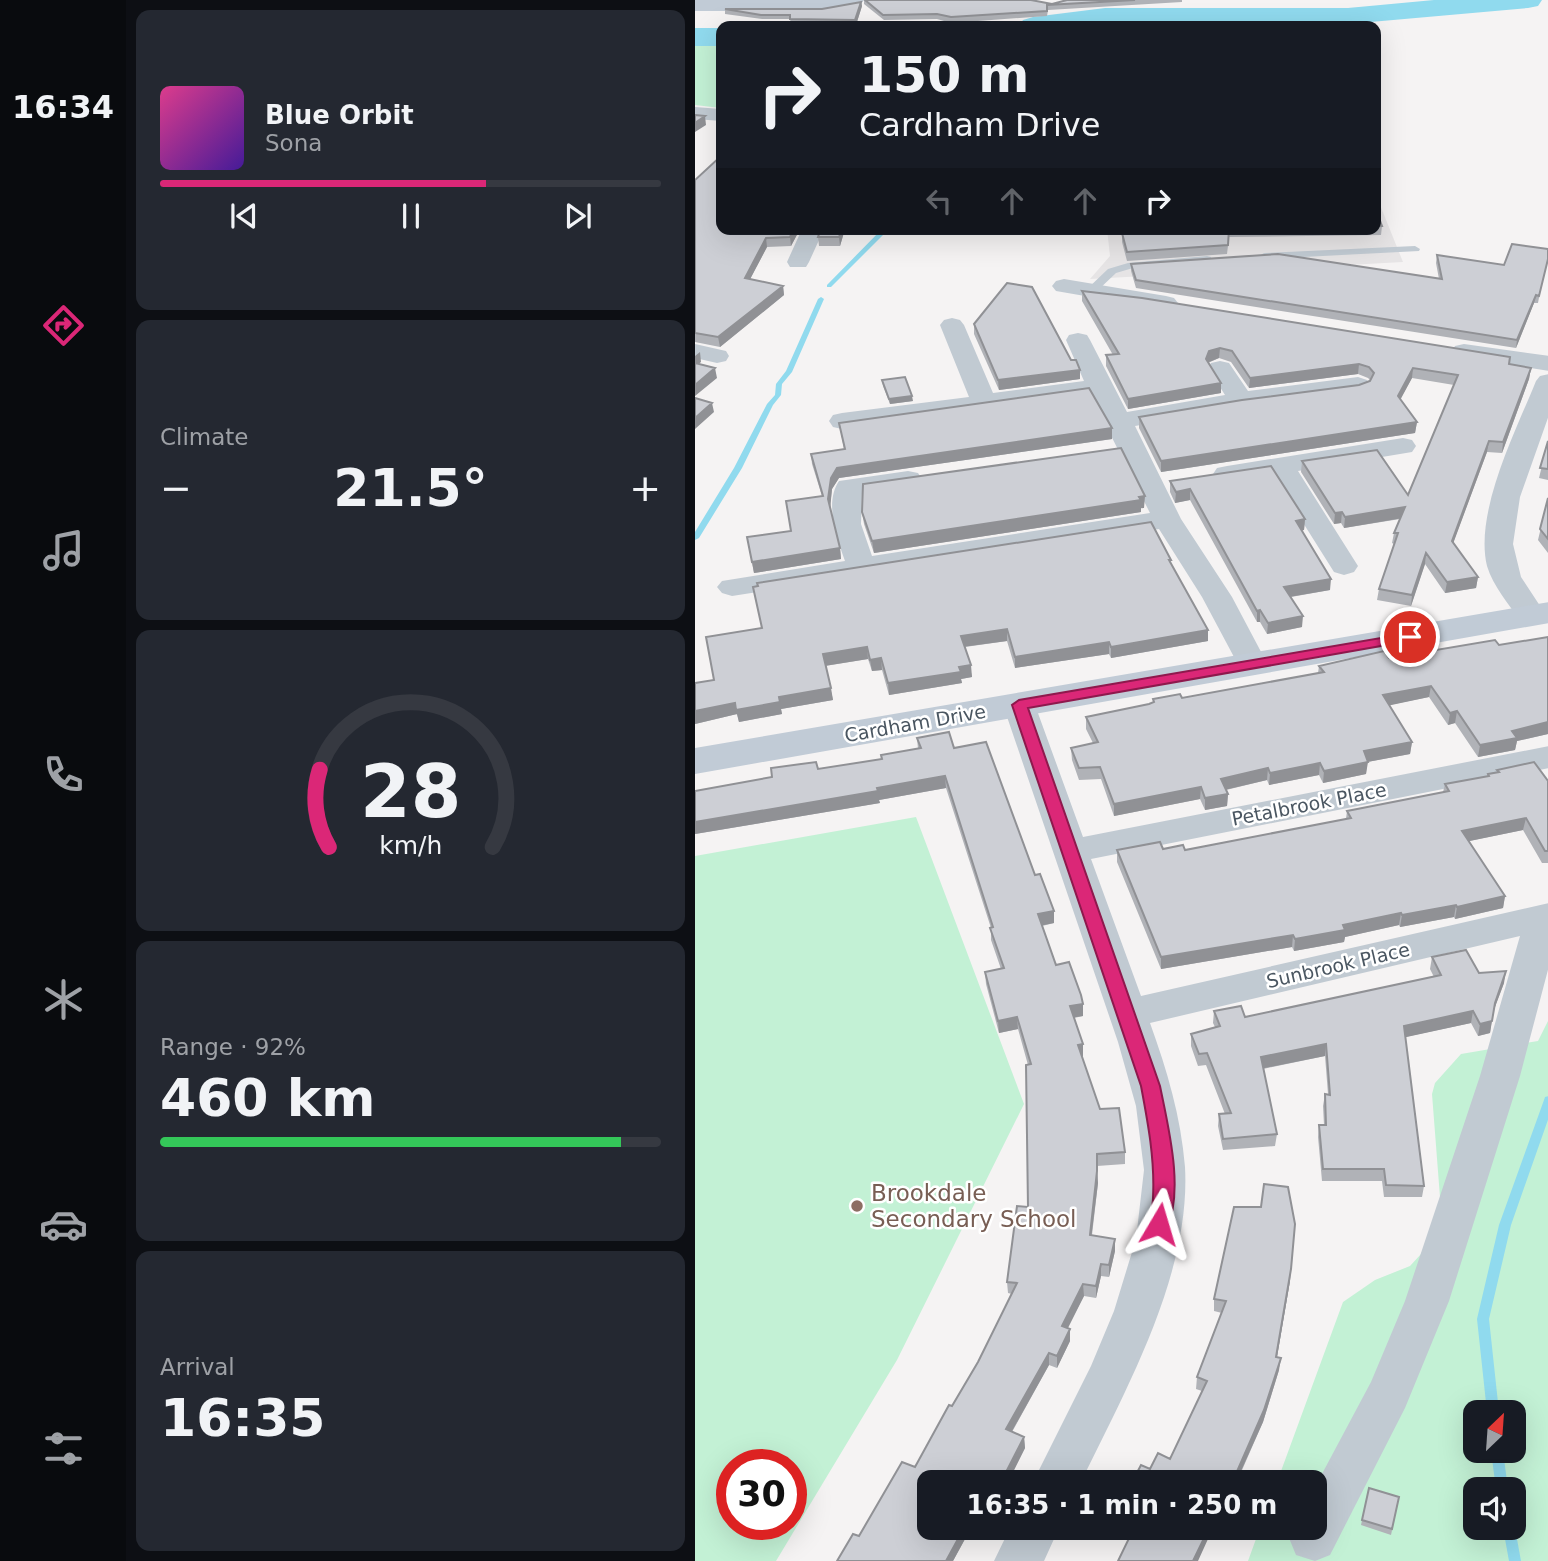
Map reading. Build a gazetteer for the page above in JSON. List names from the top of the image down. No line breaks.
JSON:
{"streets":{"street":["Cardham Drive","Petalbrook Place","Sunbrook Place"]},"places":["Brookdale Secondary School"],"north":"top right","page":{"tabs":"16:34","turn":["150 m","Cardham Drive"],"song":["Blue Orbit","Sona"],"tile":["Climate",["Range · 92%","460 km"],["Arrival","16:35"]],"heat":["−","21.5°","+"],"limit":"30","trip":"16:35 · 1 min · 250 m","gauge":["28","km/h"]}}
